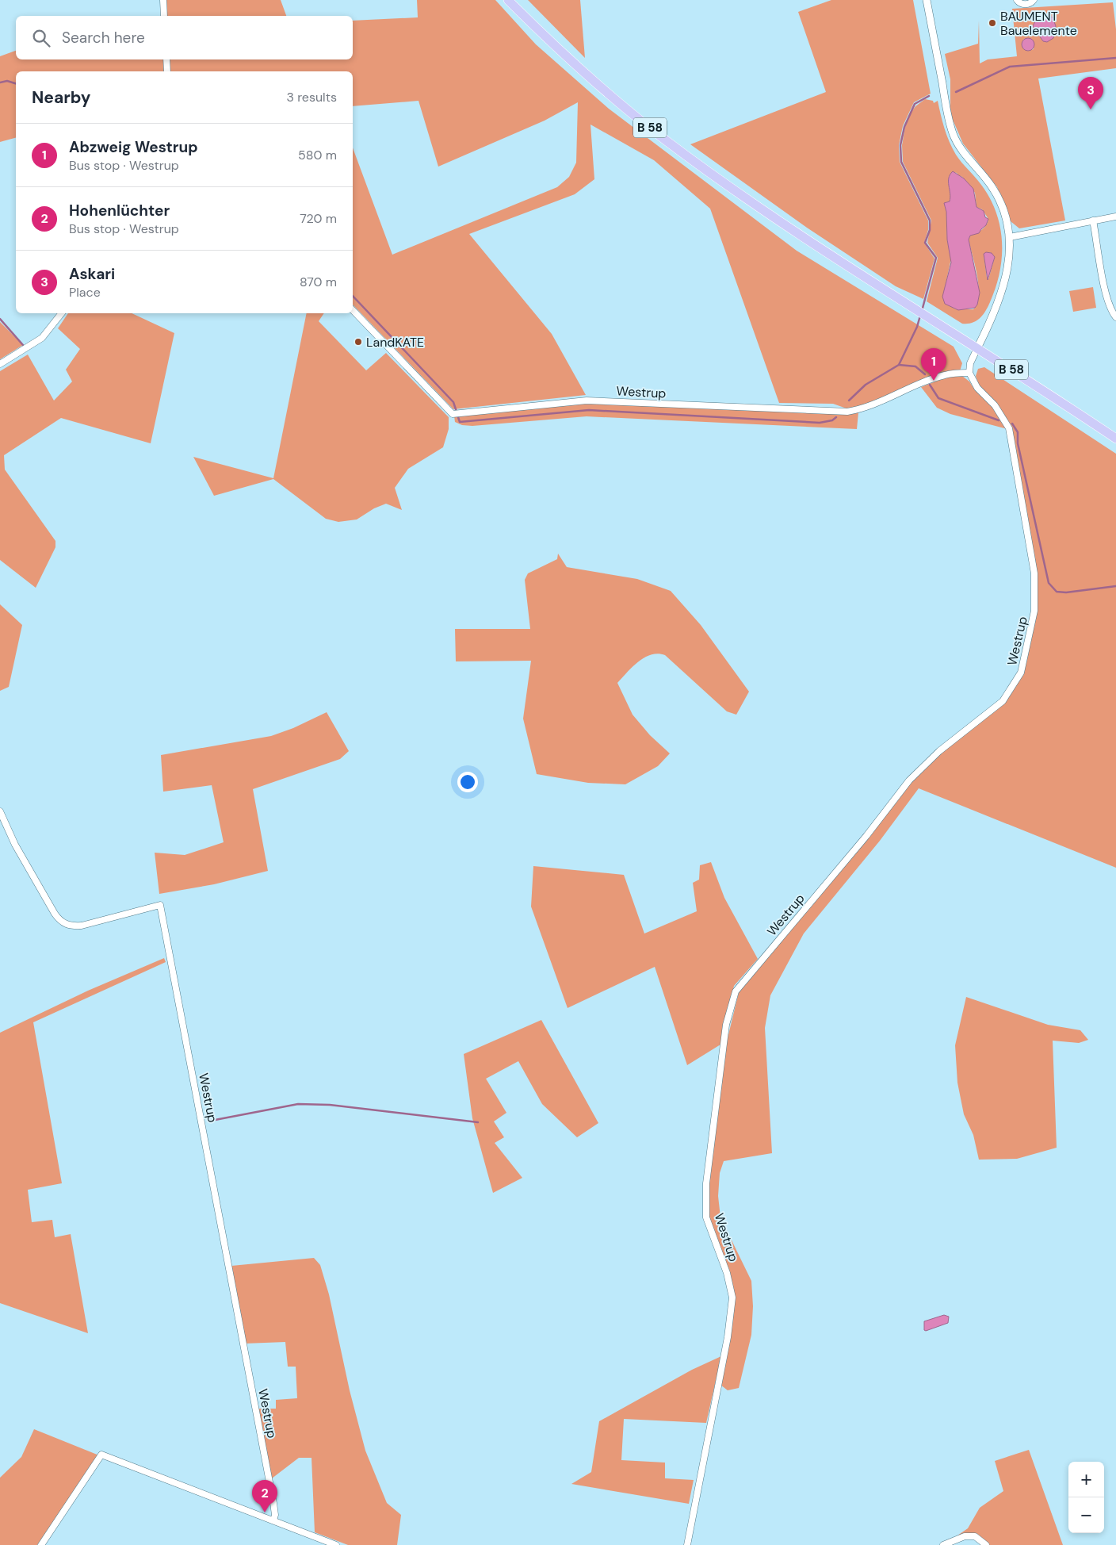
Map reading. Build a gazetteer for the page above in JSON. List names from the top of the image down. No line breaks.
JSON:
{"streets":{"main road":["B 58"],"street":["Westrup"]},"places":["BAUMENT Bauelemente","LandKATE"],"page":{"search":"Search here","heading":["Nearby","3 results"],"pins":["3","1","2"],"list":[{"mark":"1","name":"Abzweig Westrup","note":"Bus stop · Westrup","value":"580 m"},{"mark":"2","name":"Hohenlüchter","note":"Bus stop · Westrup","value":"720 m"},{"mark":"3","name":"Askari","note":"Place","value":"870 m"}],"map_buttons":["+","−"]}}
